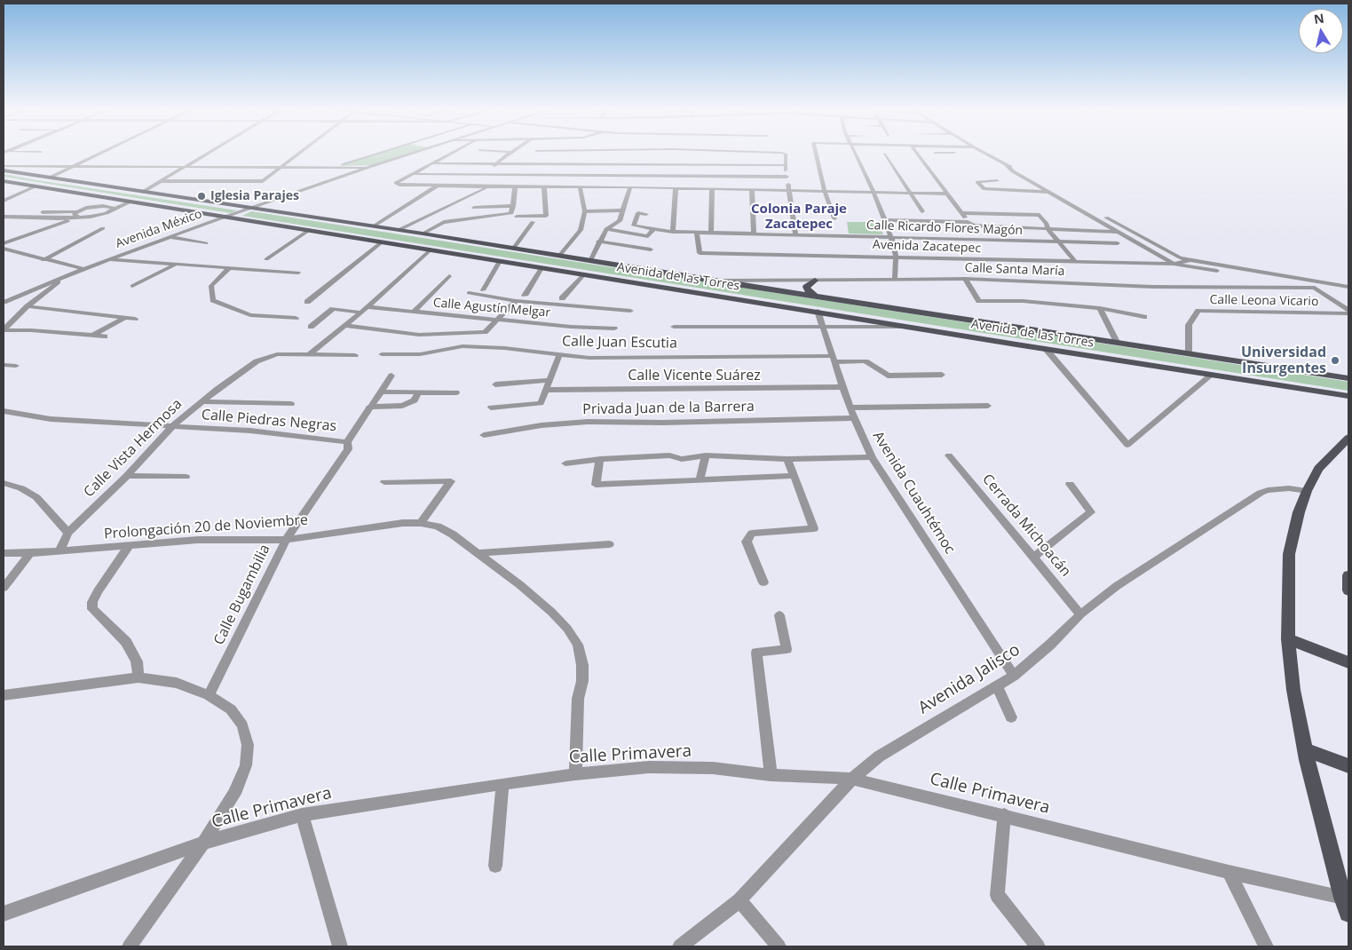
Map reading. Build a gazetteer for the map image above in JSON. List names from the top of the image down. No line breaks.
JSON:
{"streets":{"main road":["Avenida de las Torres"],"street":["Calle Ricardo Flores Magón","Avenida México","Avenida Zacatepec","Calle Santa María","Calle Leona Vicario","Calle Agustín Melgar","Calle Juan Escutia","Calle Vicente Suárez","Privada Juan de la Barrera","Calle Piedras Negras","Calle Vista Hermosa","Avenida Cuauhtémoc","Cerrada Michoacán","Prolongación 20 de Noviembre","Calle Bugambilia","Avenida Jalisco","Calle Primavera"]},"crossings":[["Calle Ricardo Flores Magón","Avenida Zacatepec"],["Avenida México","Avenida de las Torres"],["Avenida Zacatepec","Calle Santa María"],["Calle Santa María","Avenida de las Torres"],["Calle Santa María","Calle Leona Vicario"],["Avenida de las Torres","Calle Leona Vicario"],["Avenida de las Torres","Avenida Cuauhtémoc"],["Calle Juan Escutia","Avenida Cuauhtémoc"],["Calle Vicente Suárez","Avenida Cuauhtémoc"],["Privada Juan de la Barrera","Avenida Cuauhtémoc"],["Calle Piedras Negras","Calle Vista Hermosa"],["Calle Piedras Negras","Calle Bugambilia"],["Calle Vista Hermosa","Prolongación 20 de Noviembre"],["Avenida Cuauhtémoc","Avenida Jalisco"],["Cerrada Michoacán","Avenida Jalisco"],["Prolongación 20 de Noviembre","Calle Bugambilia"],["Prolongación 20 de Noviembre","Calle Primavera"],["Avenida Jalisco","Calle Primavera"]],"districts":["Colonia Paraje Zacatepec"],"places":["Iglesia Parajes","Universidad Insurgentes"],"north":"top"}
